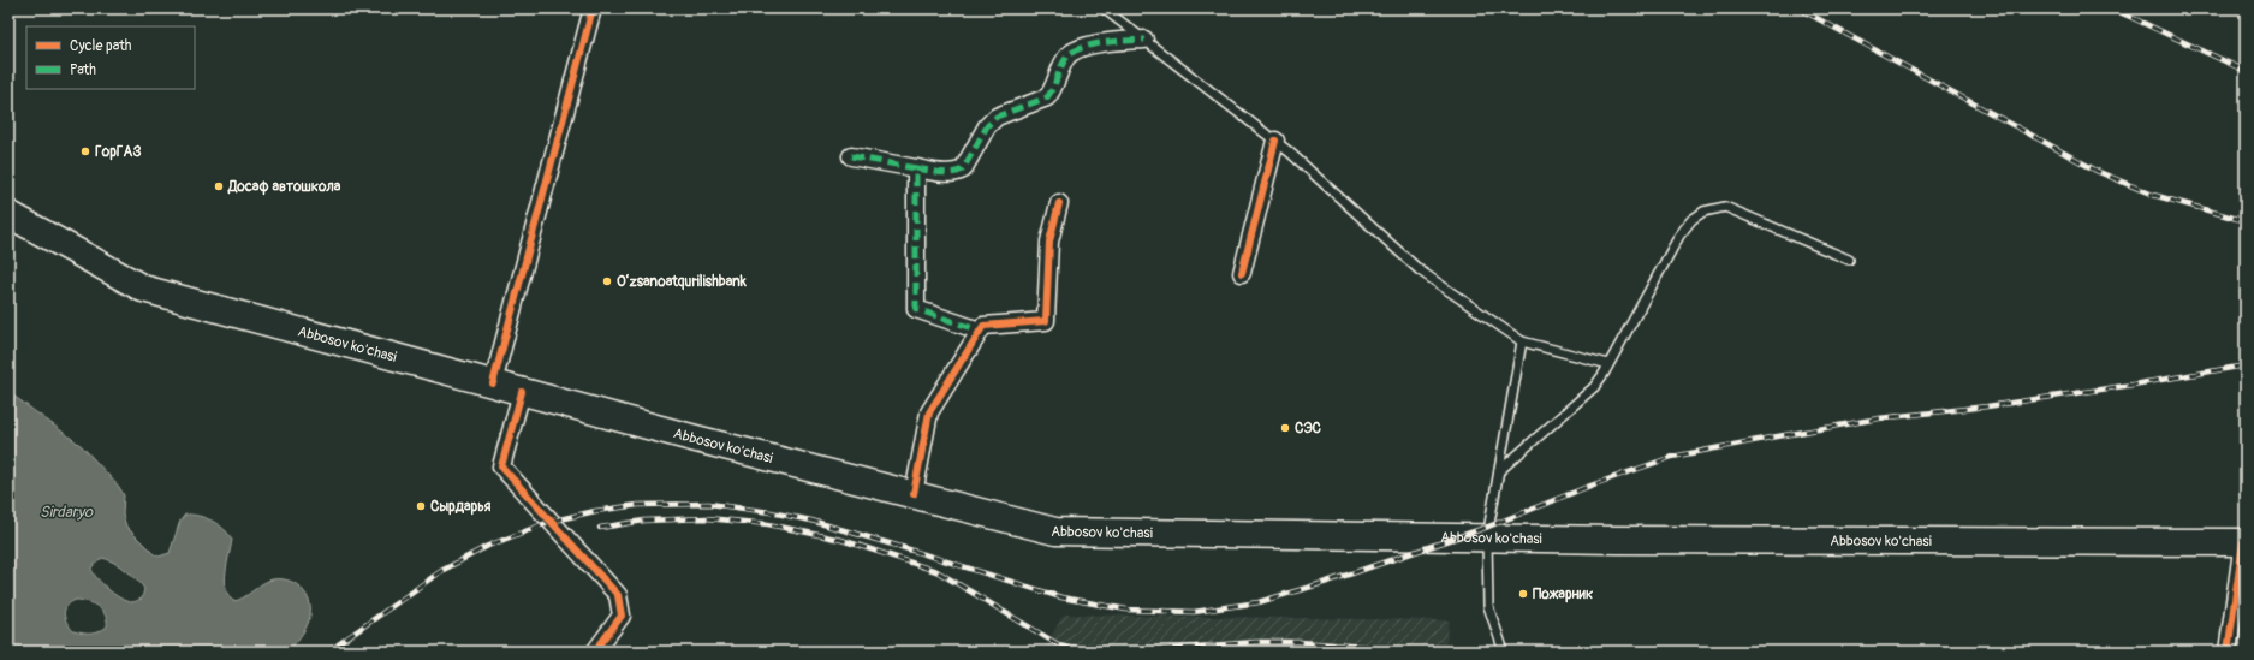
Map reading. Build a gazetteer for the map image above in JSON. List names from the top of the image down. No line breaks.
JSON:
{"streets":{"main road":["Abbosov ko'chasi"]},"water":["Sirdaryo"],"places":["ГорГАЗ","Досаф автошкола","Oʻzsanoatqurilishbank","СЭС","Сырдарья","Пожарник"],"legend":["Cycle path","Path"]}
